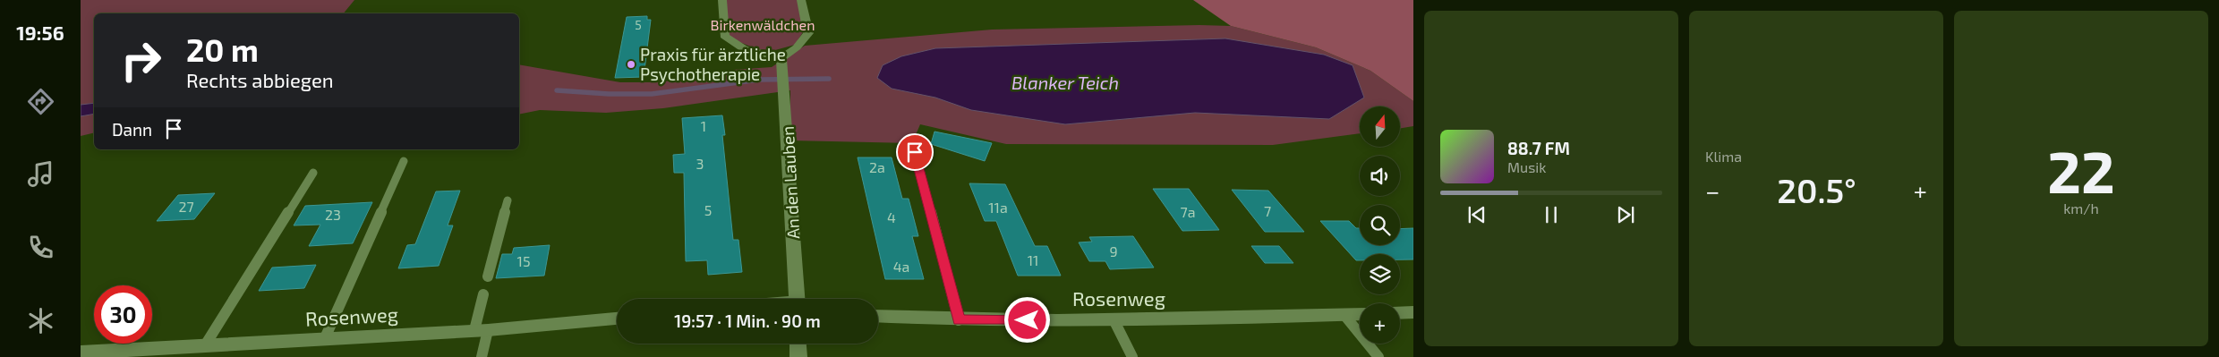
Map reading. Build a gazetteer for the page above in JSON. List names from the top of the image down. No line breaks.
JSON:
{"streets":{"street":["An den Lauben","Rosenweg"]},"water":["Blanker Teich"],"parks":["Birkenwäldchen"],"places":["Praxis für ärztliche Psychotherapie"],"house_numbers":["5","1","3","2a","27","11a","5","7","7a","23","4","9","11","15","4a"],"north":"top","page":{"tabs":"19:56","tile":["Klima",["22","km/h"]],"turn":["20 m","Rechts abbiegen"],"map_buttons":"+","then":"Dann","song":["88.7 FM","Musik"],"heat":["−","20.5°","+"],"limit":"30","trip":"19:57 · 1 Min. · 90 m"}}
